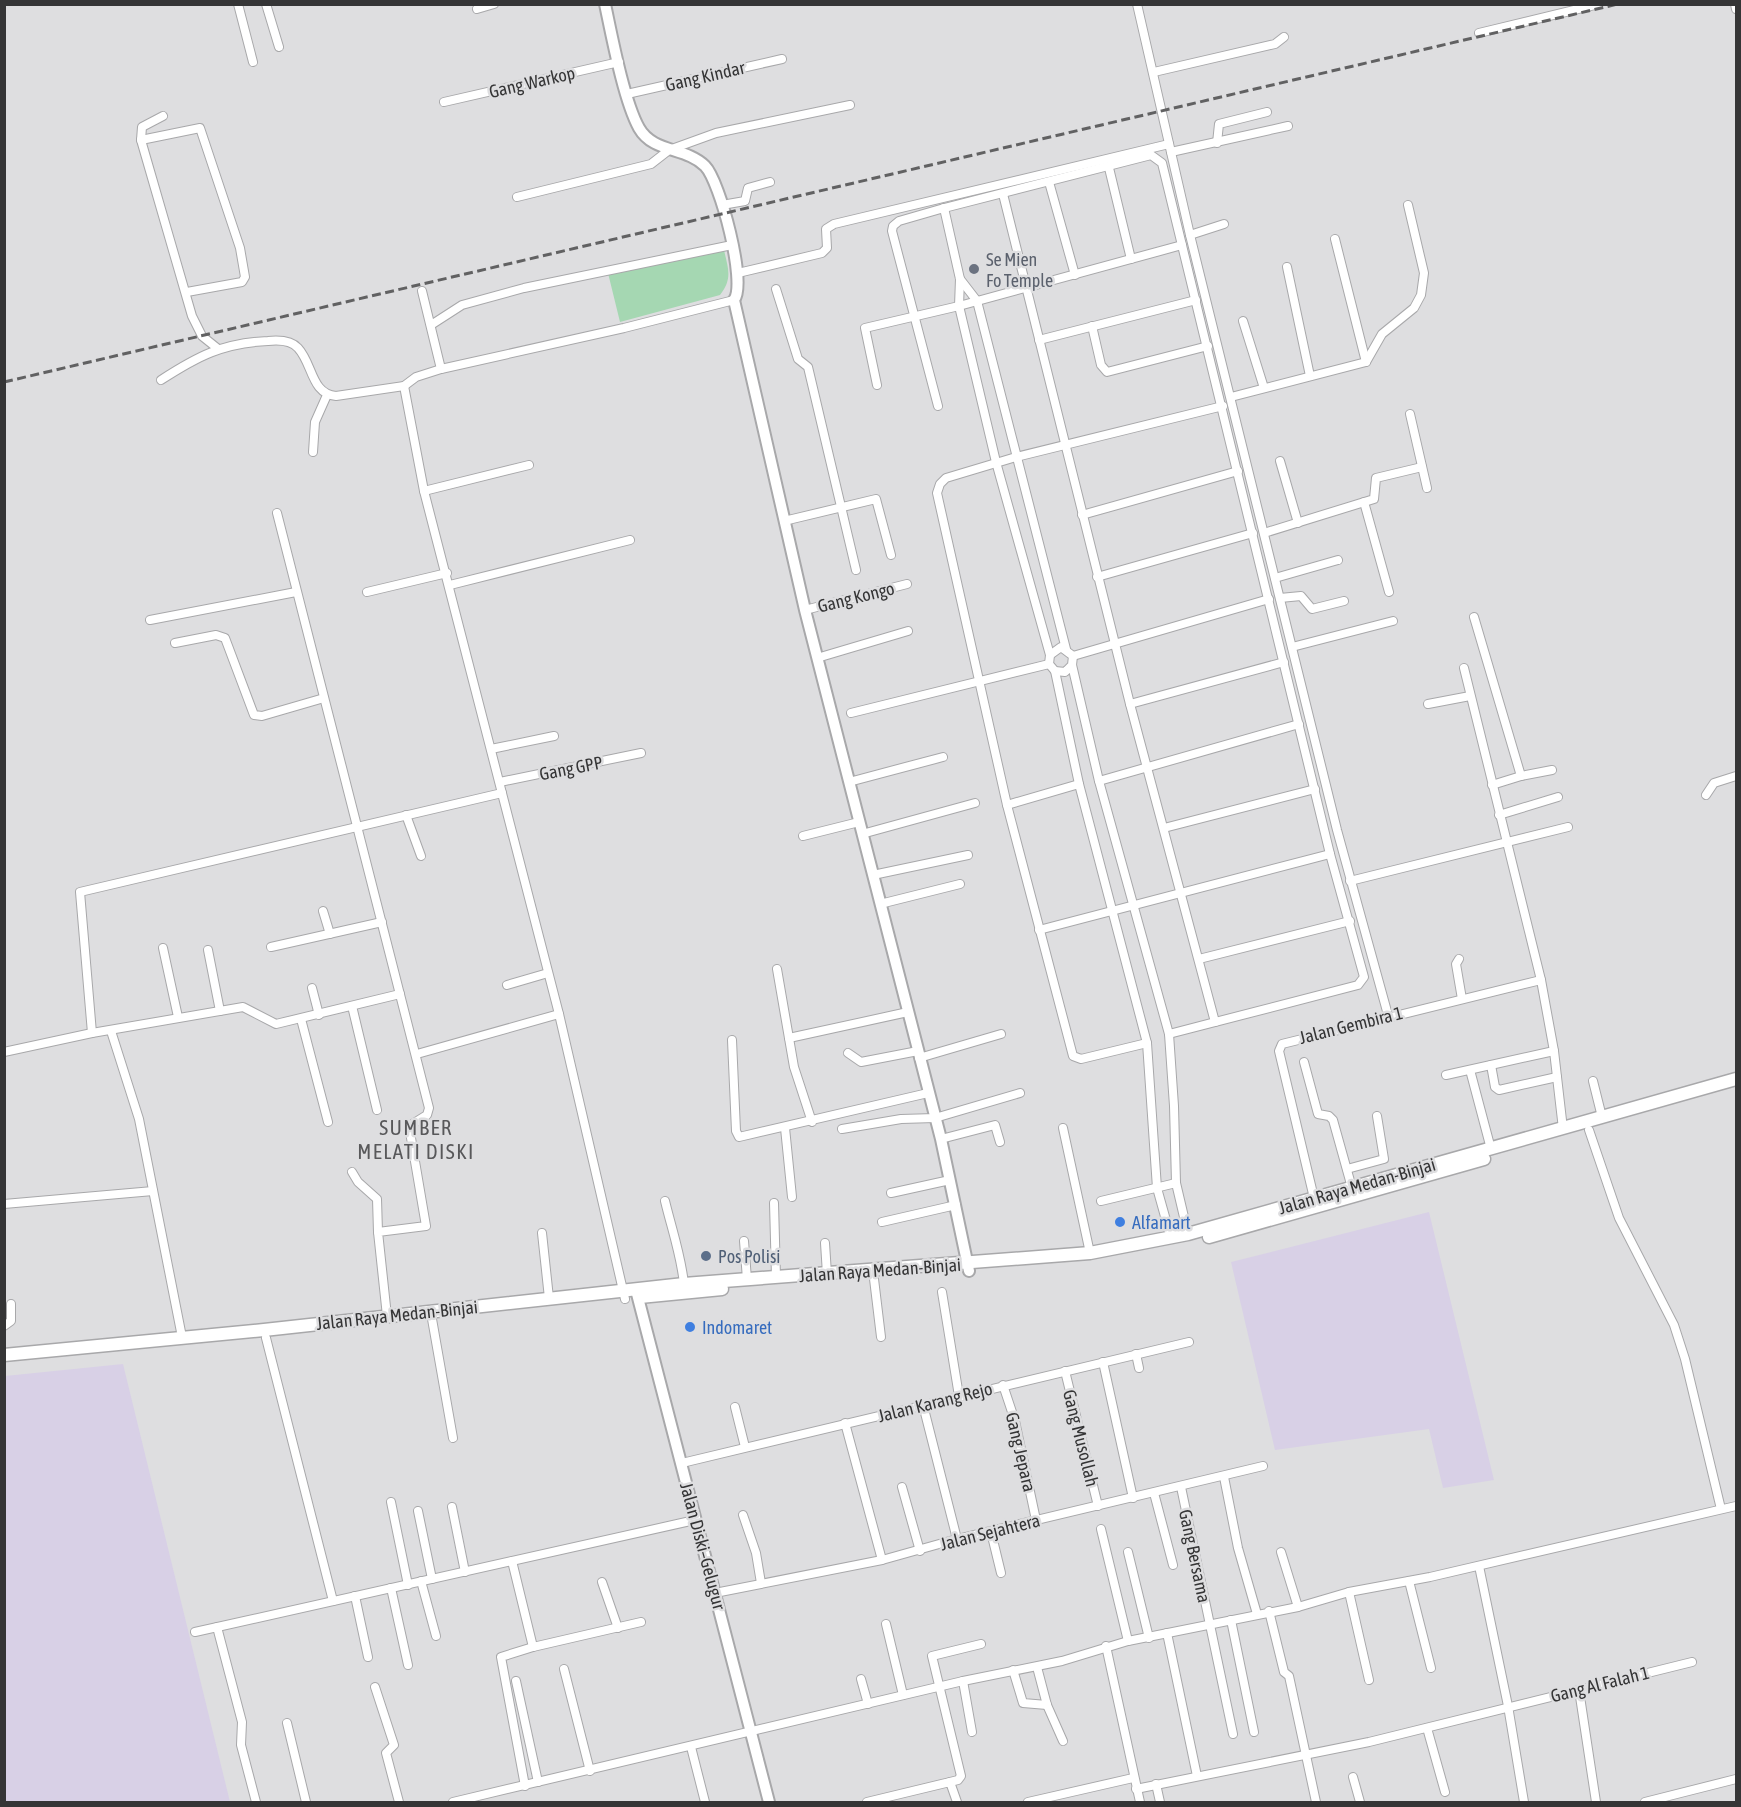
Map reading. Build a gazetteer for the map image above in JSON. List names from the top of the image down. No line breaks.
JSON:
{"streets":{"highway":["Jalan Raya Medan-Binjai"],"main road":["Jalan Diski–Gelugur"],"street":["Gang Kindar","Gang Warkop","Gang Kongo","Gang GPP","Jalan Gembira 1","Jalan Karang Rejo","Gang Musollah","Gang Jepara","Jalan Sejahtera","Gang Bersama","Gang Al Falah 1"]},"crossings":[["Jalan Gembira 1","Jalan Raya Medan-Binjai"],["Jalan Raya Medan-Binjai","Jalan Diski–Gelugur"],["Jalan Karang Rejo","Gang Musollah"],["Jalan Karang Rejo","Gang Jepara"],["Jalan Karang Rejo","Jalan Diski–Gelugur"],["Gang Musollah","Jalan Sejahtera"],["Gang Jepara","Jalan Sejahtera"],["Jalan Sejahtera","Jalan Diski–Gelugur"],["Jalan Sejahtera","Gang Bersama"]],"districts":["SUMBER MELATI DISKI"],"places":["Se Mien Fo Temple","Alfamart","Pos Polisi","Indomaret"]}
